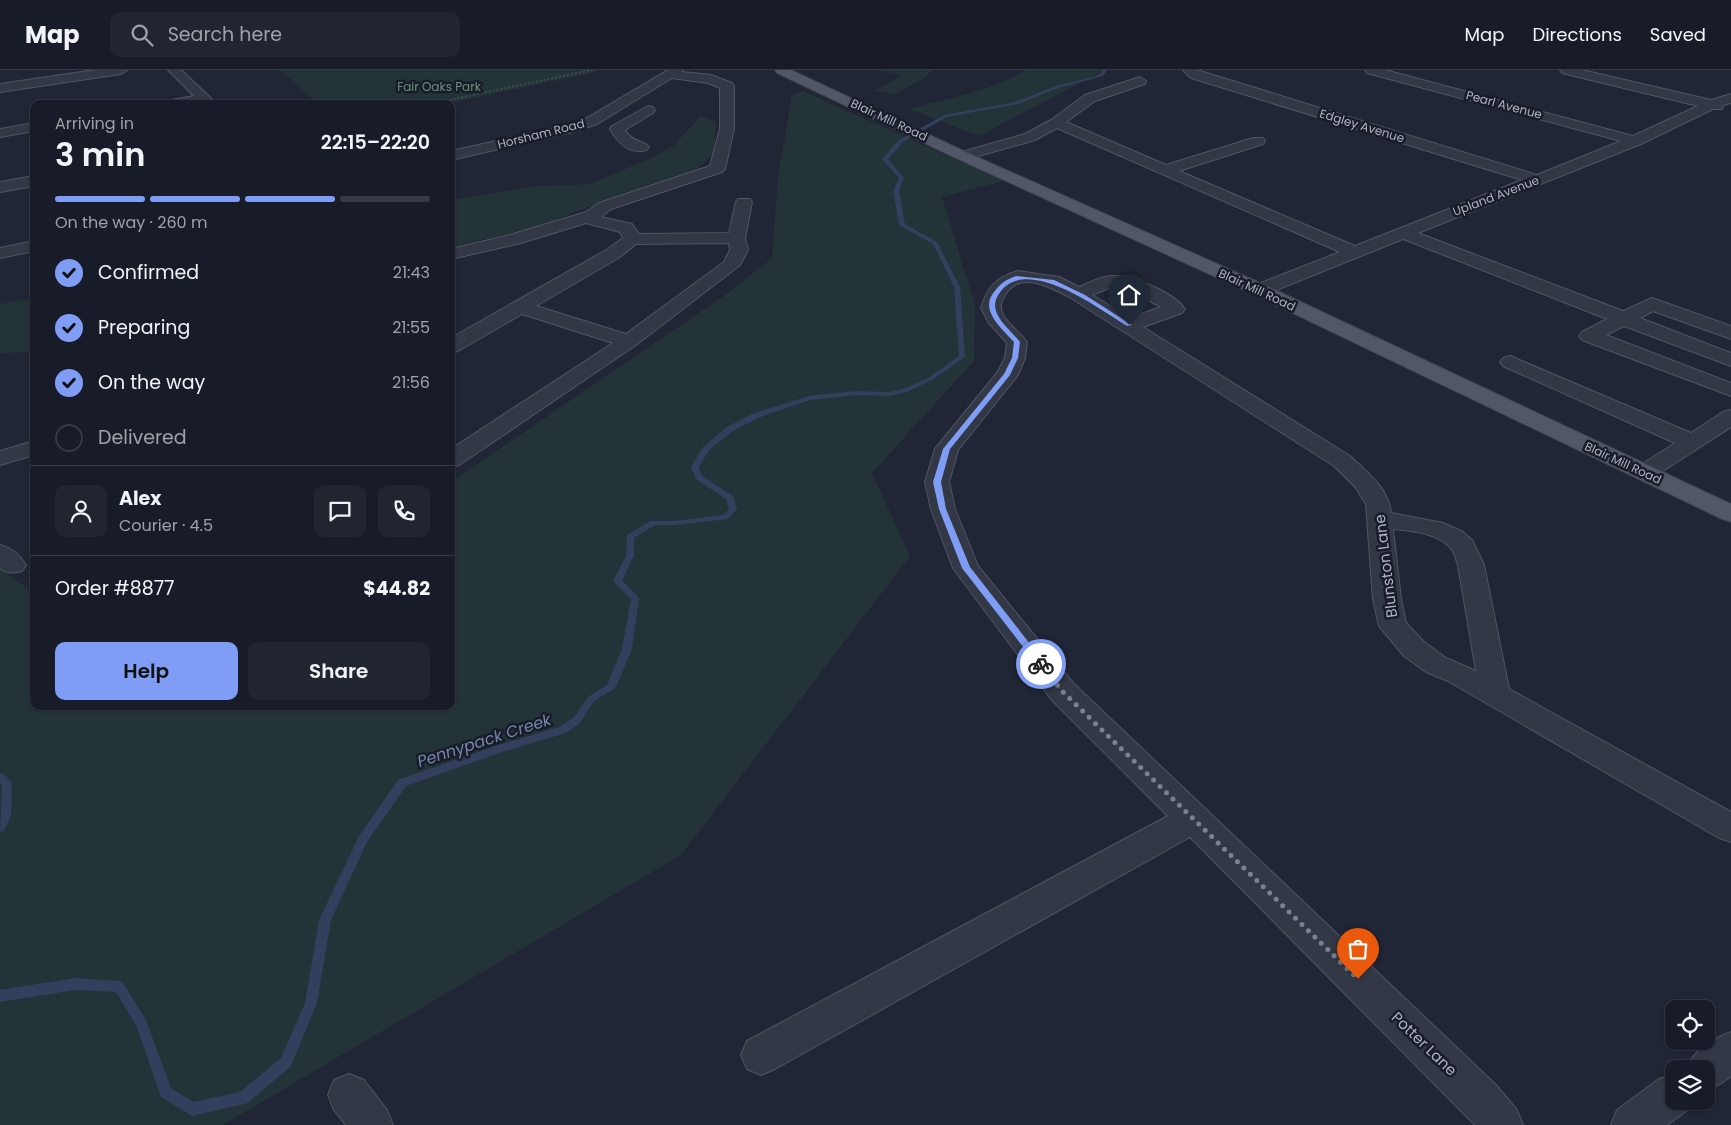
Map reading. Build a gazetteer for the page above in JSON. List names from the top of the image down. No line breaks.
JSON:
{"streets":{"main road":["Blair Mill Road"],"street":["Pearl Avenue","Edgley Avenue","Horsham Road","Upland Avenue","Blunston Lane","Potter Lane"]},"crossings":[["Pearl Avenue","Upland Avenue"],["Blair Mill Road","Upland Avenue"],["Edgley Avenue","Upland Avenue"],["Blunston Lane","Potter Lane"]],"water":["Pennypack Creek"],"parks":["Fair Oaks Park"],"page":{"header":"Map","search":"Search here","nav":["Map","Directions","Saved"],"heading":["3 min","Arriving in","22:15–22:20"],"panel":["Alex","Courier · 4.5","Order #8877","$44.82"],"bar":"On the way · 260 m","list":[["Confirmed","21:43"],["Preparing","21:55"],["On the way","21:56"],"Delivered"],"buttons":["Help","Share"]}}
